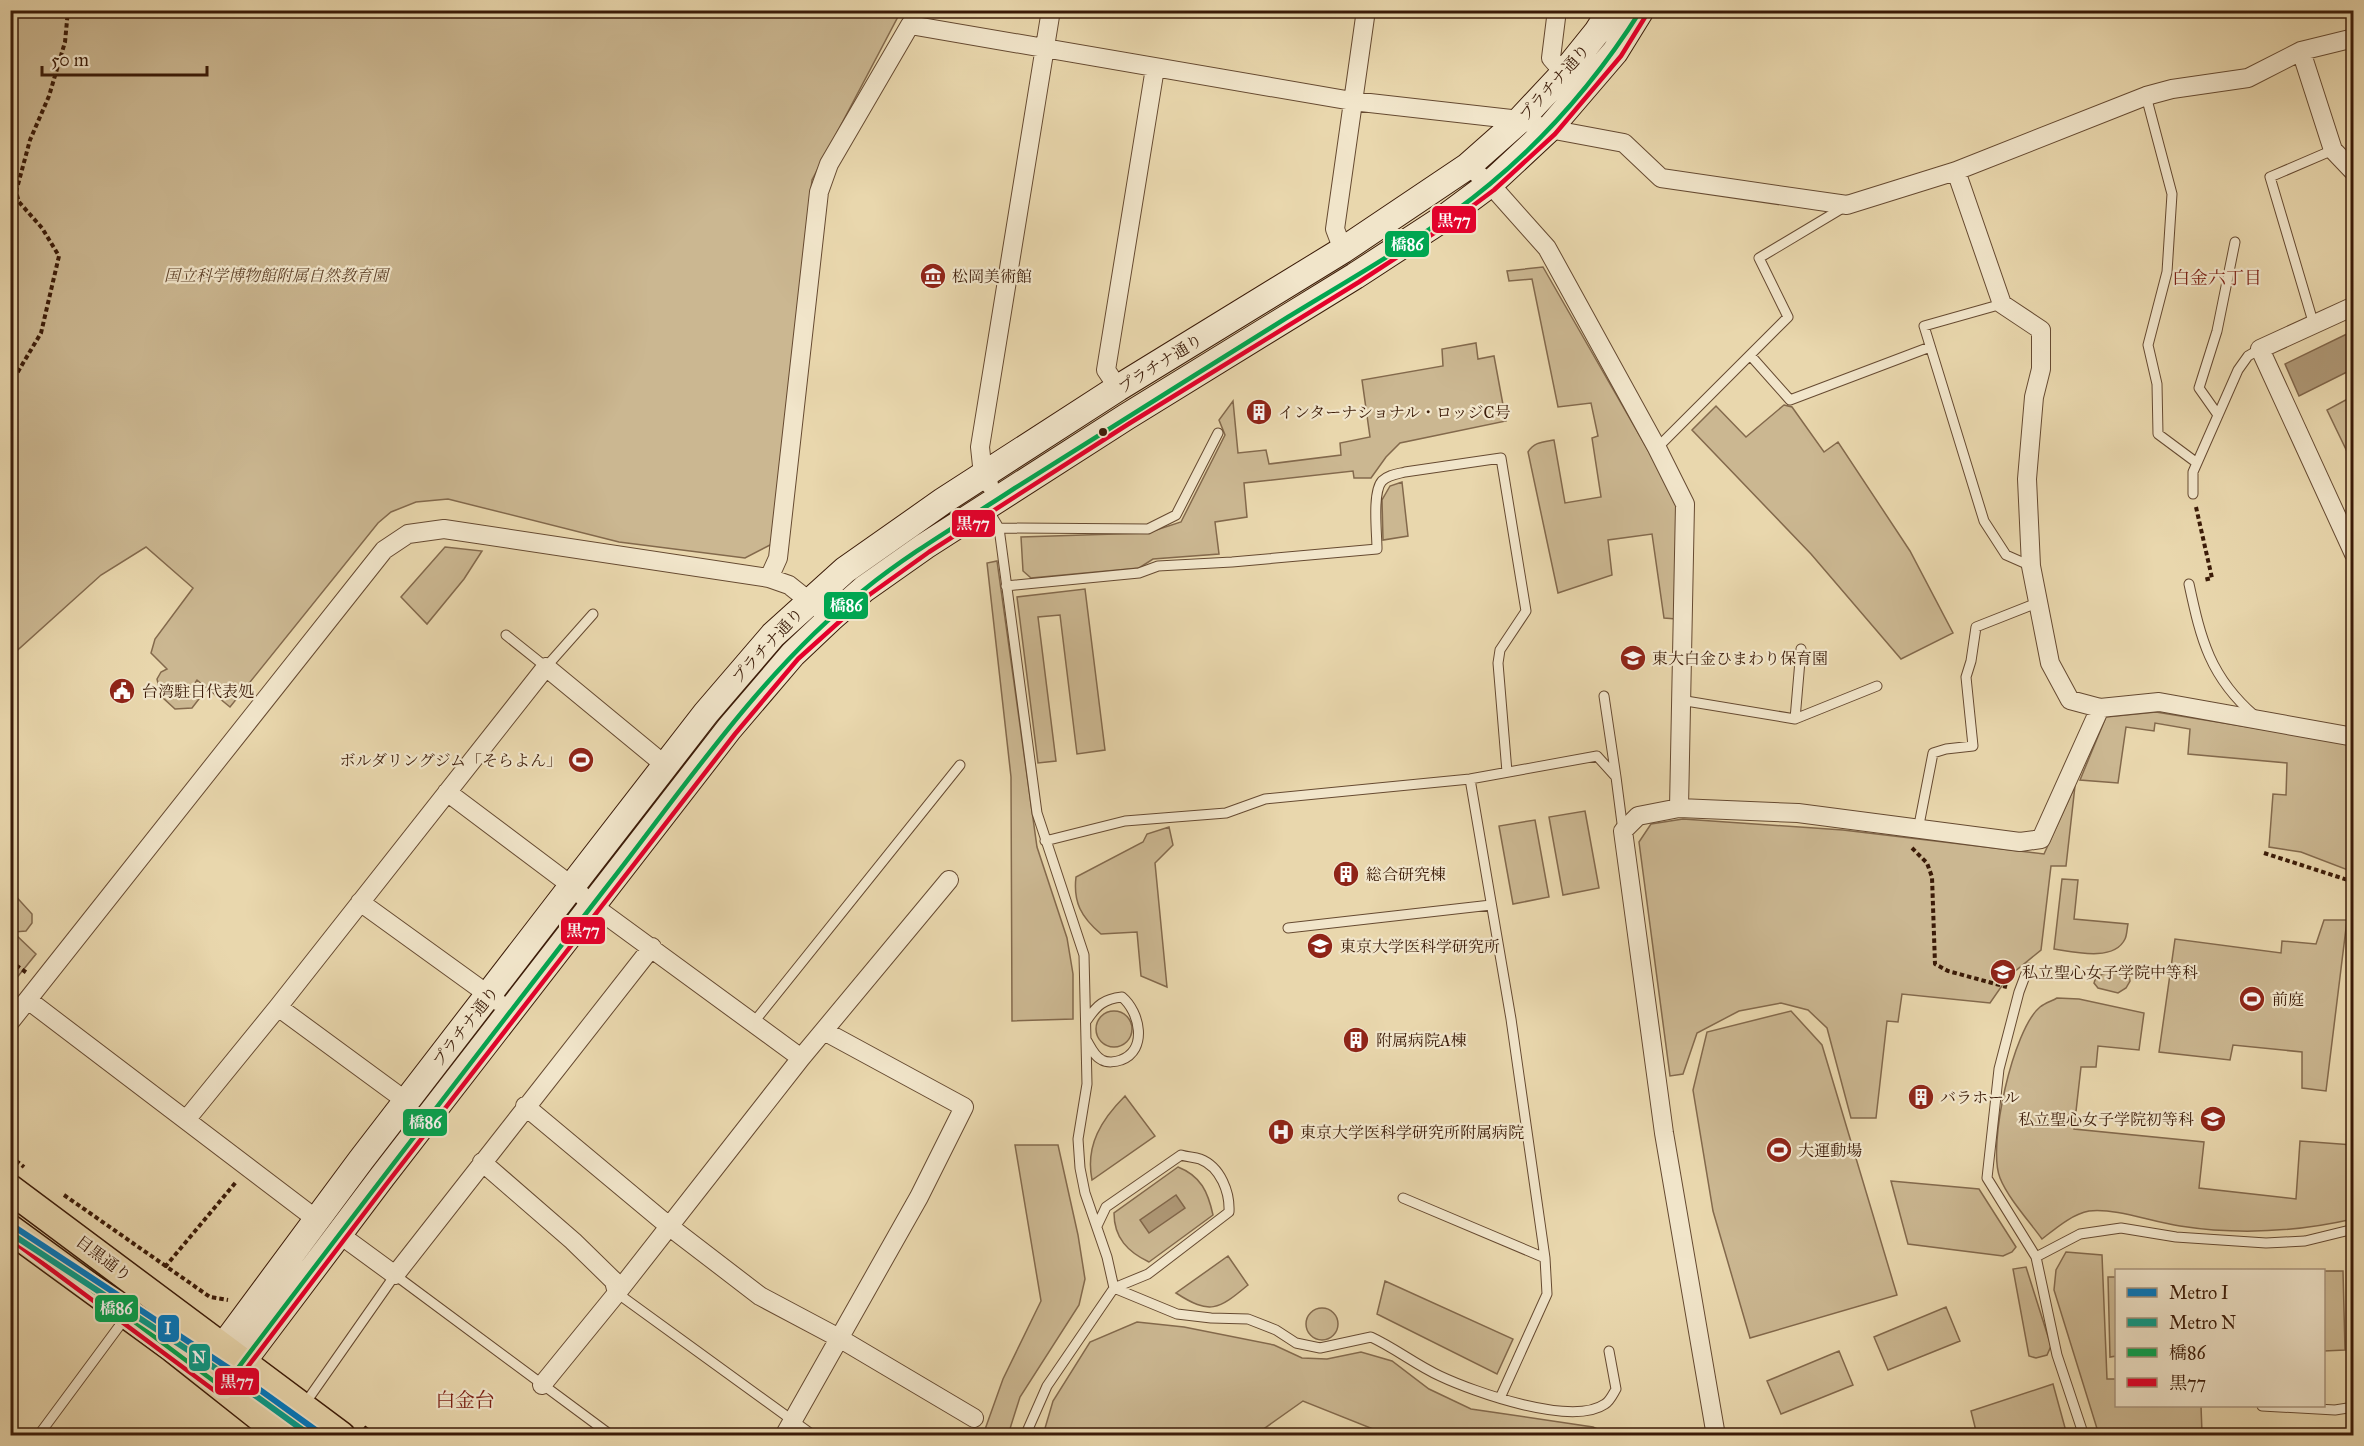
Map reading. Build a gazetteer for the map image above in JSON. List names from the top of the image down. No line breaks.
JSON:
{"streets":{"main road":["プラチナ通り","目黒通り"]},"crossings":[["プラチナ通り","目黒通り"]],"districts":["白金六丁目","白金台"],"parks":["国立科学博物館附属自然教育園"],"places":{"museum":["松岡美術館"],"building":["インターナショナル・ロッジC号","総合研究棟","附属病院A棟","バラホール"],"school or university":["東大白金ひまわり保育園","東京大学医科学研究所","私立聖心女子学院中等科","私立聖心女子学院初等科"],"public building":["台湾駐日代表処"],"sports":["ボルダリングジム「そらよん」","前庭","大運動場"],"hospital":["東京大学医科学研究所附属病院"]},"lines":["transit line 橋86","transit line 黒77","metro line I","metro line N"],"legend":["Metro I","Metro N","橋86","黒77"],"scale_bar":"50 m"}
